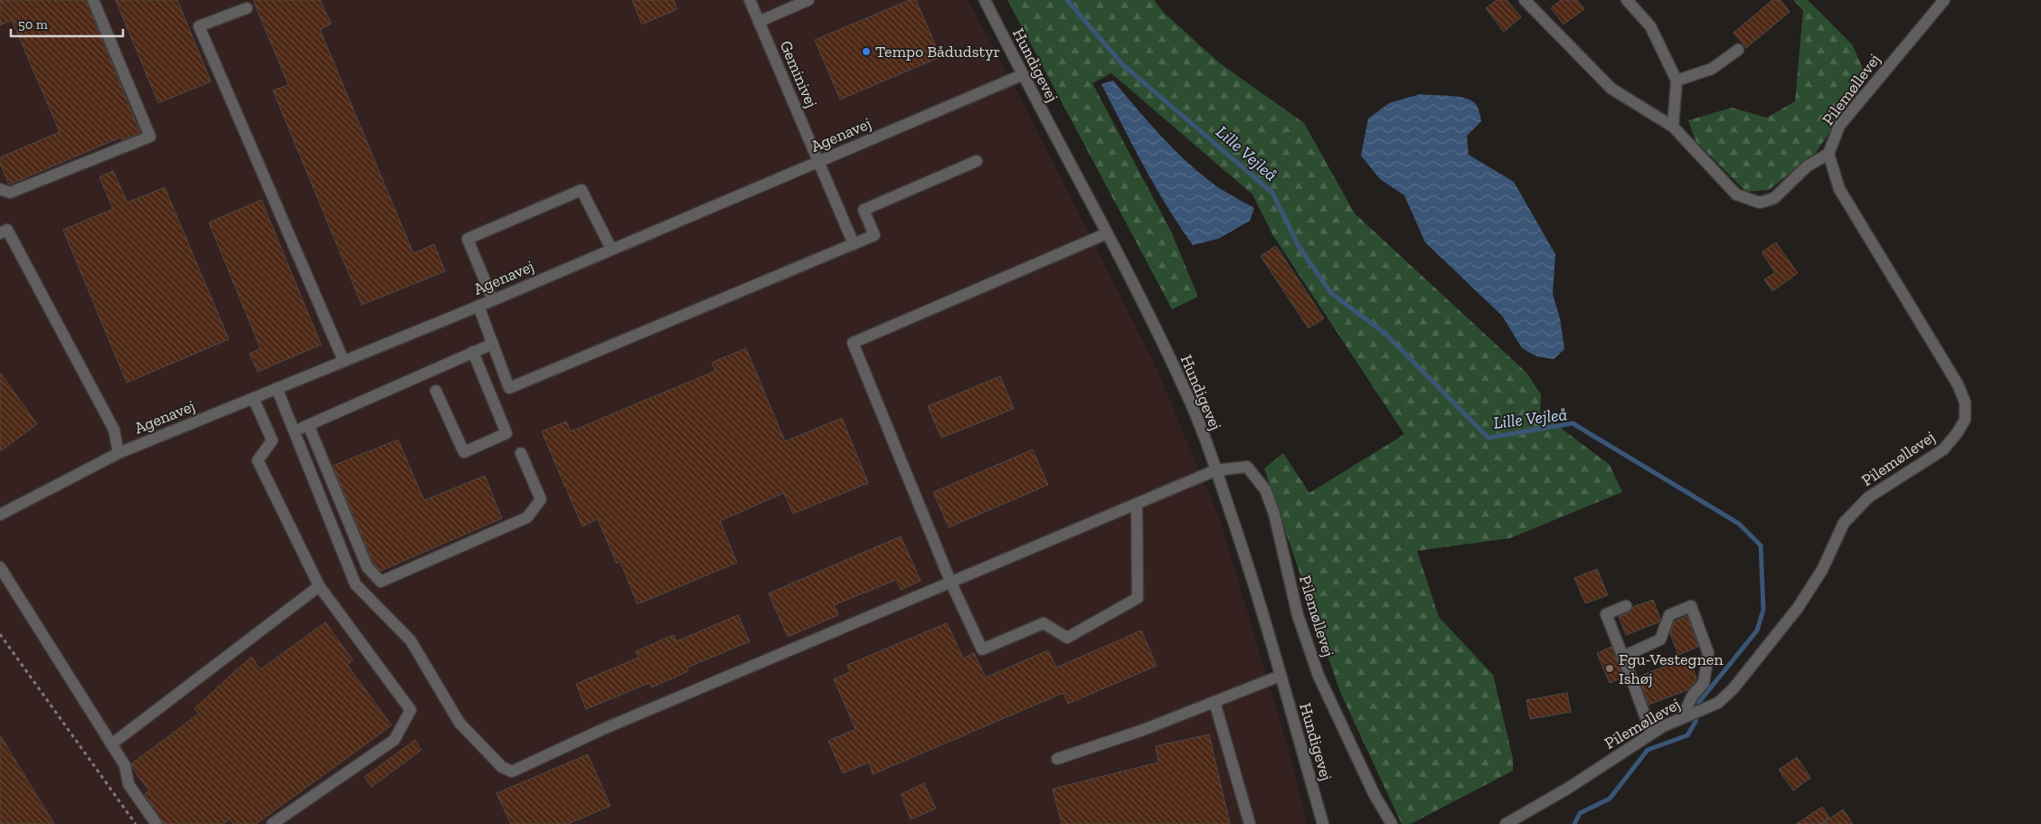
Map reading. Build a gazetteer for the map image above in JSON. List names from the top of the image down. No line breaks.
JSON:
{"streets":{"street":["Hundigevej","Geminivej","Pilemøllevej","Agenavej"]},"crossings":[["Hundigevej","Pilemøllevej"],["Hundigevej","Agenavej"],["Geminivej","Agenavej"]],"water":["Lille Vejleå"],"places":["Tempo Bådudstyr","Fgu-Vestegnen Ishøj"],"scale_bar":"50 m"}
